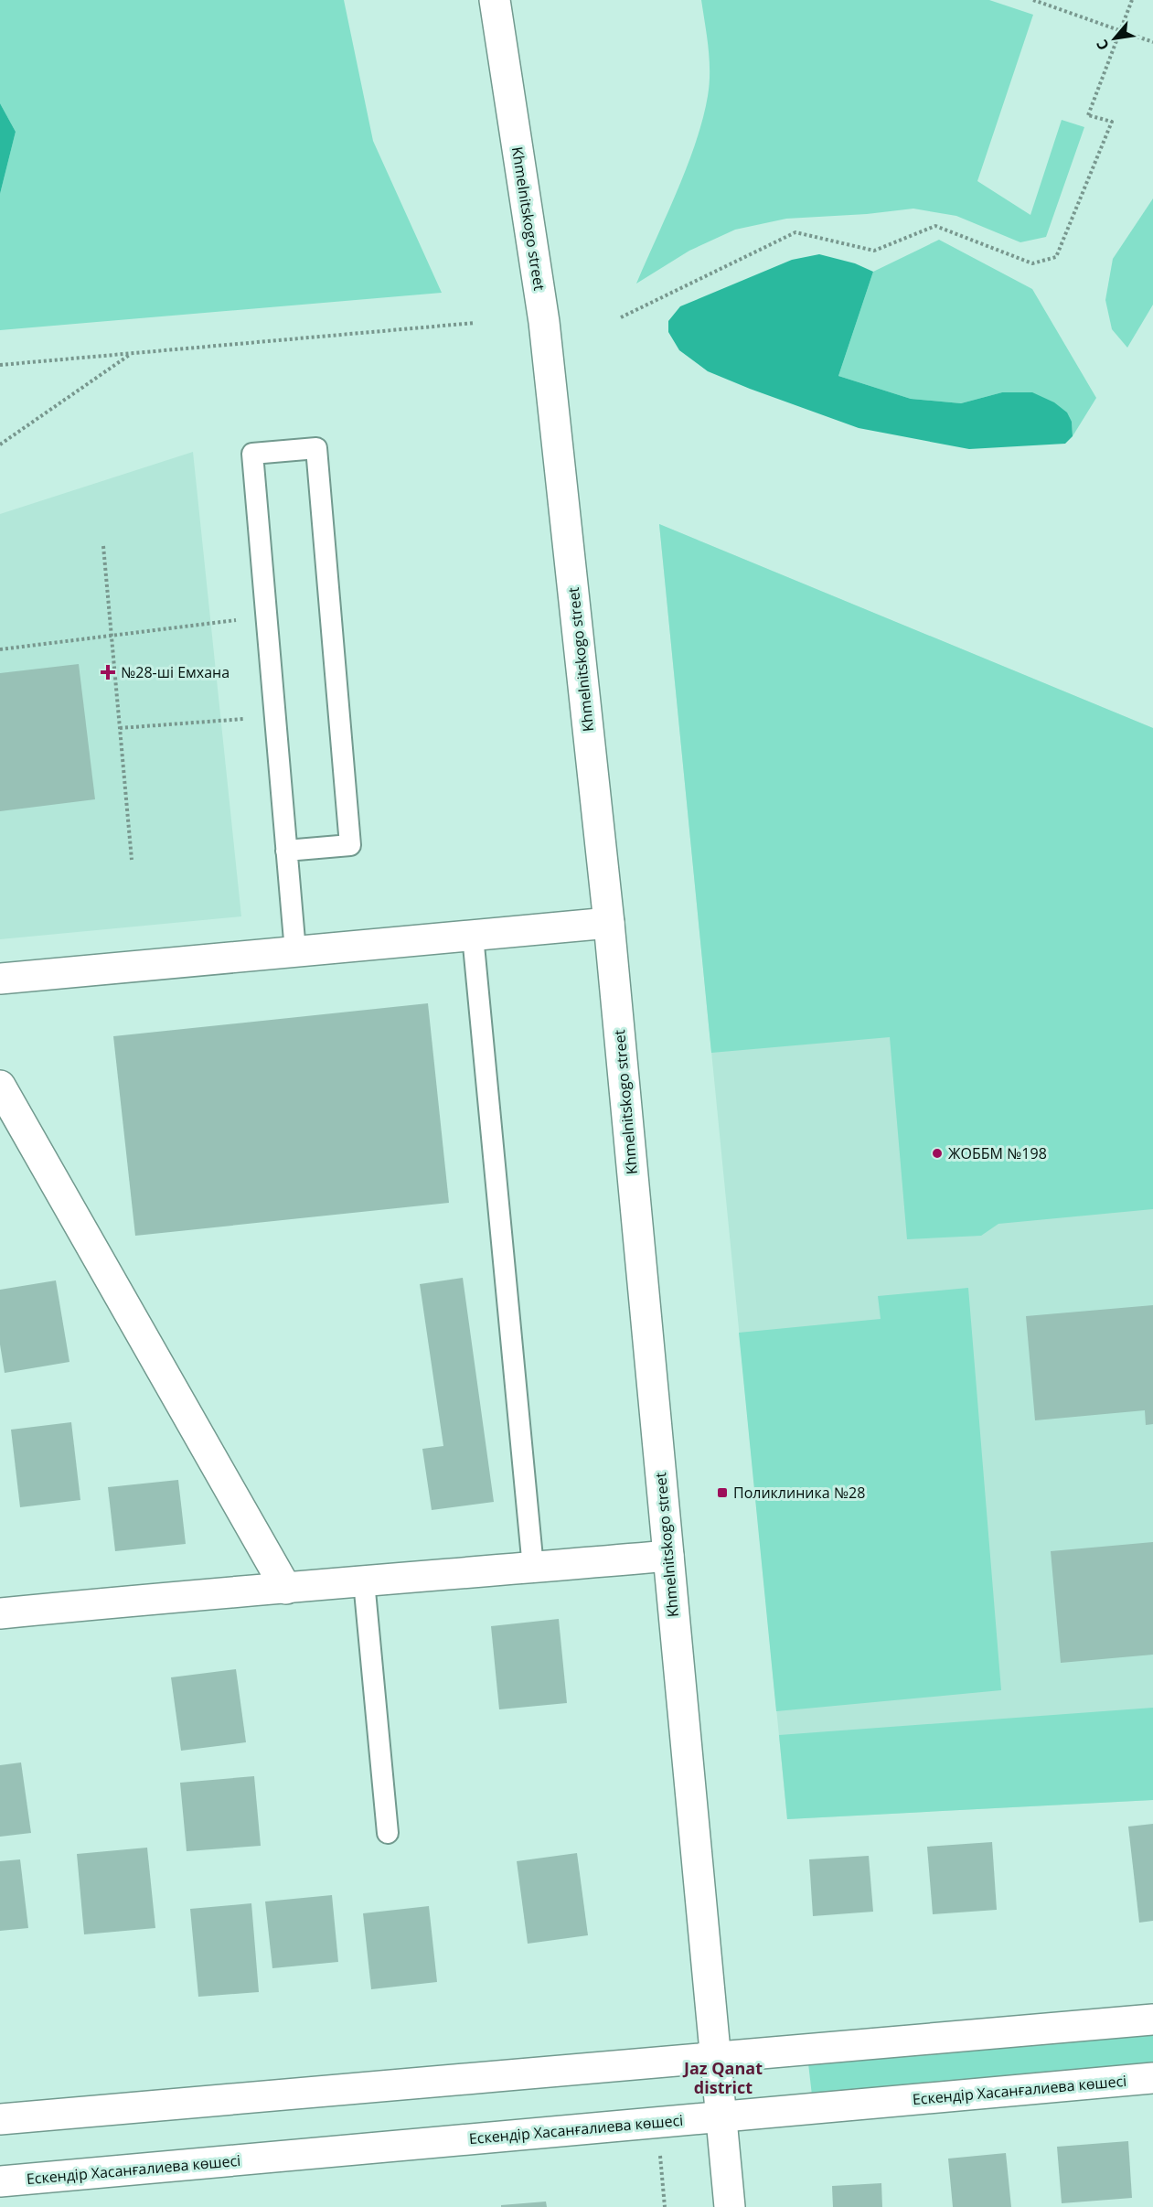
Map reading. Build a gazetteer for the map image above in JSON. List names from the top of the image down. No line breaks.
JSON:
{"streets":{"street":["Khmelnitskogo street","Ескендір Хасанғалиева көшесі"]},"crossings":[["Khmelnitskogo street","Ескендір Хасанғалиева көшесі"]],"districts":["Jaz Qanat district"],"places":{"health":["№28-ші Емхана"],"other":["ЖОББМ №198"],"transit":["Поликлиника №28"]},"north":"bottom left"}
